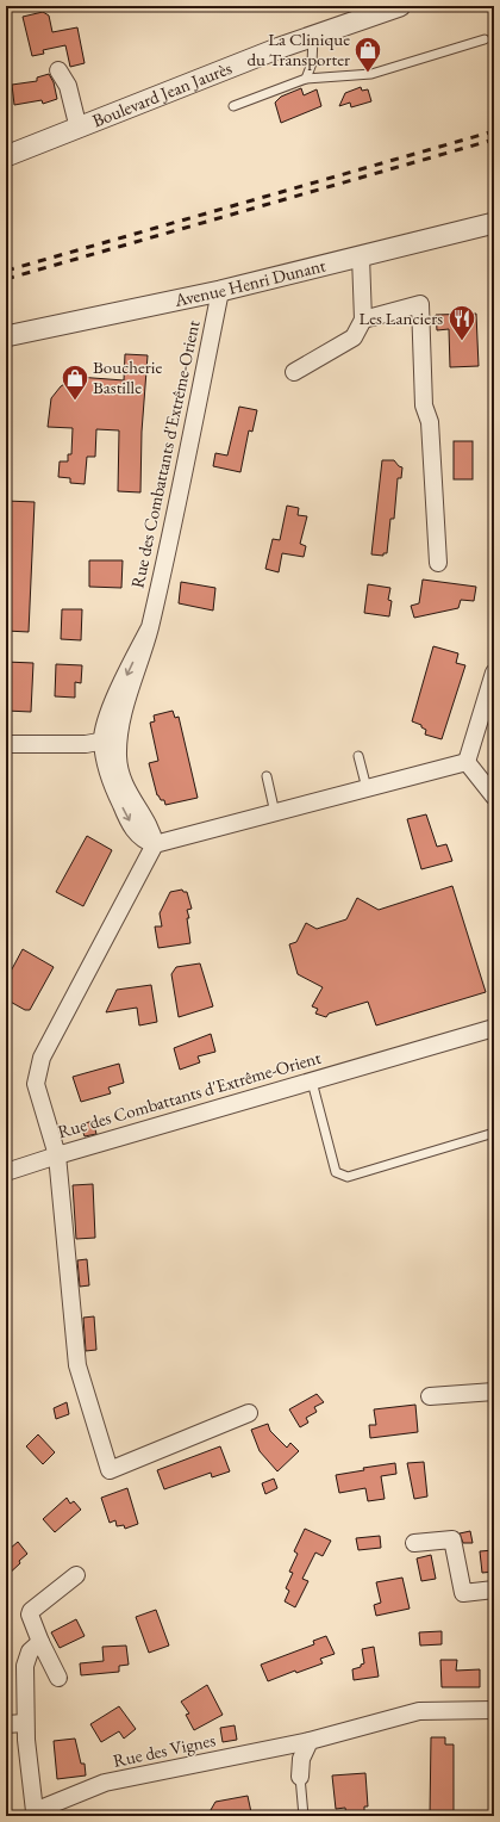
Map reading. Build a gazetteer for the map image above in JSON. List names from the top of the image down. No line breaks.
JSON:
{"streets":{"street":["Boulevard Jean Jaurès","Avenue Henri Dunant","Rue des Combattants d'Extrême-Orient","Rue des Vignes"]},"crossings":[["Avenue Henri Dunant","Rue des Combattants d'Extrême-Orient"]],"places":{"shop":["La Clinique du Transporter","Boucherie Bastille"],"restaurant":["Les Lanciers"]}}
